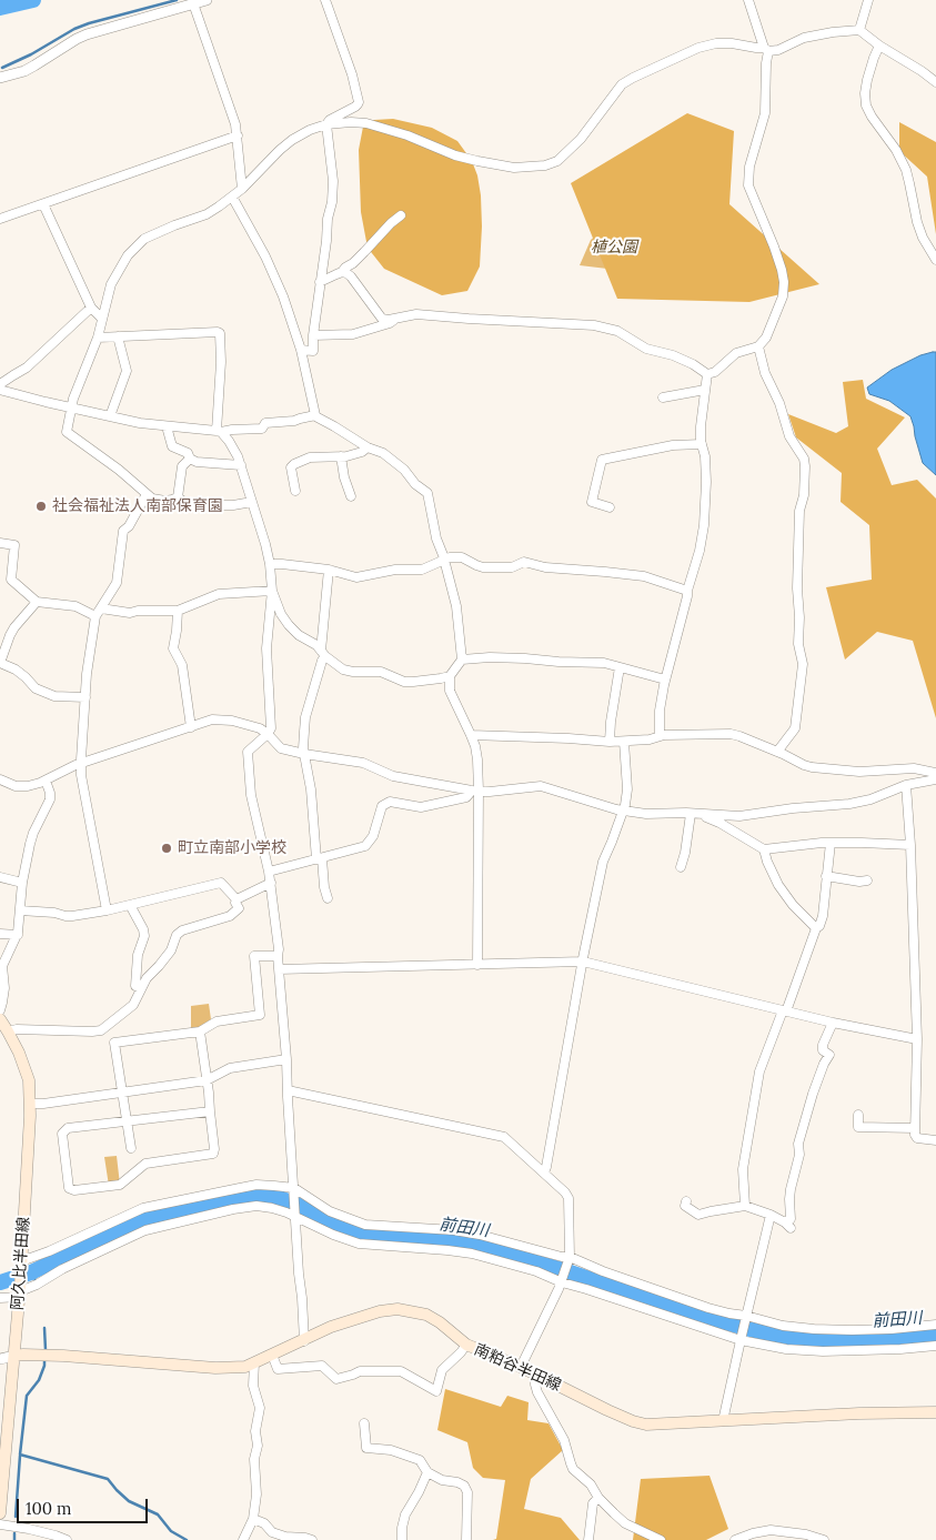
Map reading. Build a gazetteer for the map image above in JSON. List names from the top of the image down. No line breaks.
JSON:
{"streets":{"main road":["阿久比半田線","南粕谷半田線"]},"crossings":[["阿久比半田線","南粕谷半田線"]],"water":["前田川"],"parks":["植公園"],"places":["社会福祉法人南部保育園","町立南部小学校"],"scale_bar":"100 m"}
